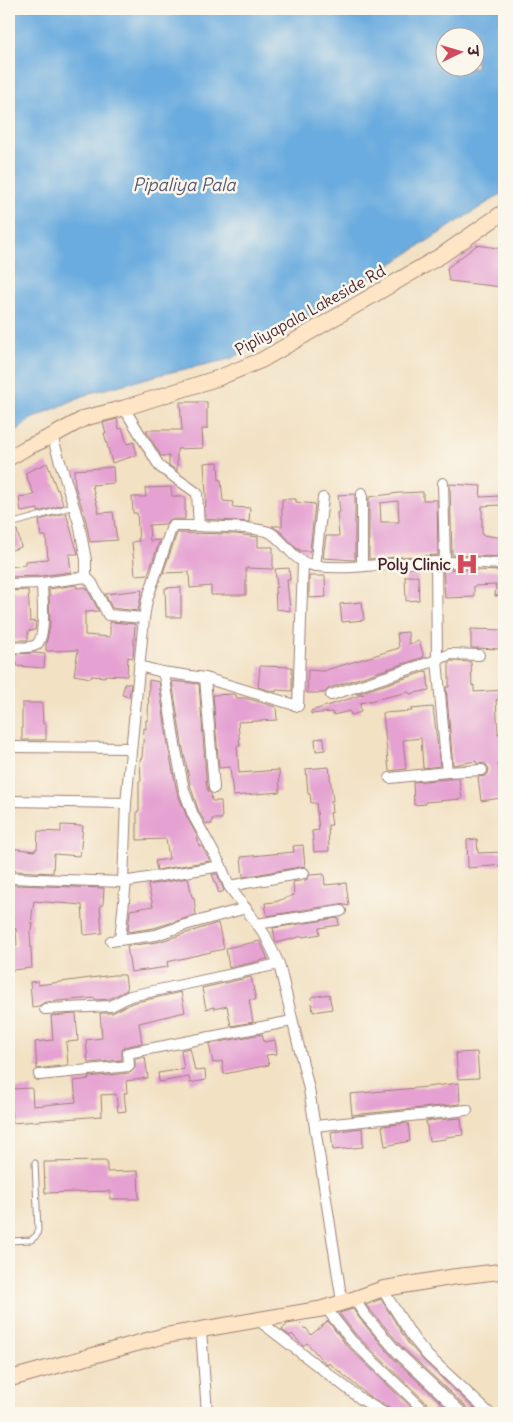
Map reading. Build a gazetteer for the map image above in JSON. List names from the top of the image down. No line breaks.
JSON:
{"streets":{"street":["Pipliyapala Lakeside Rd"]},"water":["Pipaliya Pala"],"places":{"hospital":["Poly Clinic"]},"north":"right"}
